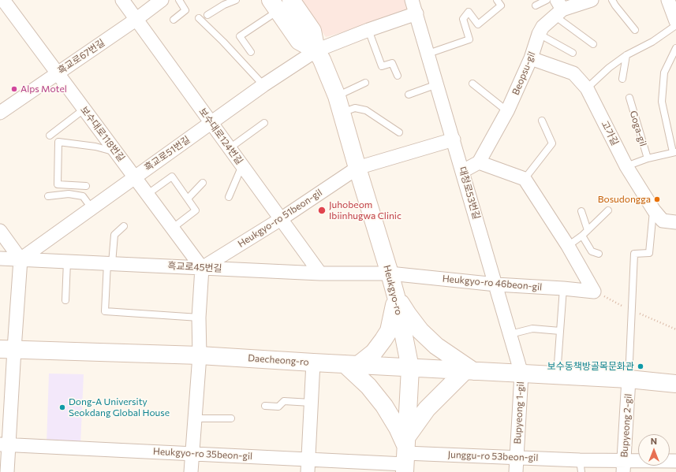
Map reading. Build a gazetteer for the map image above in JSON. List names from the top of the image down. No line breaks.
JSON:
{"streets":{"main road":["Heukgyo-ro","Daecheong-ro"],"street":["흑교로67번길","Beopsu-gil","고가길","보수대로118번길","보수대로124번길","흑교로51번길","대청로53번길","Heukgyo-ro 51beon-gil","흑교로45번길","Heukgyo-ro 46beon-gil","Bupyeong 1-gil","Bupyeong 2-gil","Heukgyo-ro 35beon-gil","Junggu-ro 53beon-gil"],"lane":["Goga-gil"]},"crossings":[["흑교로67번길","보수대로118번길"],["흑교로67번길","보수대로124번길"],["Beopsu-gil","고가길"],["Goga-gil","고가길"],["보수대로118번길","흑교로51번길"],["보수대로118번길","Heukgyo-ro 51beon-gil"],["보수대로118번길","흑교로45번길"],["보수대로124번길","흑교로51번길"],["보수대로124번길","Heukgyo-ro 51beon-gil"],["보수대로124번길","흑교로45번길"],["흑교로51번길","대청로53번길"],["흑교로51번길","흑교로45번길"],["흑교로51번길","Heukgyo-ro"],["대청로53번길","Heukgyo-ro 51beon-gil"],["대청로53번길","Heukgyo-ro 46beon-gil"],["대청로53번길","Daecheong-ro"],["대청로53번길","Bupyeong 1-gil"],["Heukgyo-ro 51beon-gil","흑교로45번길"],["Heukgyo-ro 51beon-gil","Heukgyo-ro"],["흑교로45번길","Heukgyo-ro 46beon-gil"],["흑교로45번길","Heukgyo-ro"],["Heukgyo-ro 46beon-gil","Heukgyo-ro"],["Heukgyo-ro","Daecheong-ro"],["Heukgyo-ro","Heukgyo-ro 35beon-gil"],["Heukgyo-ro","Junggu-ro 53beon-gil"],["Daecheong-ro","Bupyeong 1-gil"],["Daecheong-ro","Bupyeong 2-gil"],["Bupyeong 1-gil","Junggu-ro 53beon-gil"],["Bupyeong 2-gil","Junggu-ro 53beon-gil"],["Heukgyo-ro 35beon-gil","Junggu-ro 53beon-gil"]],"places":["Alps Motel","Bosudongga","Juhobeom Ibiinhugwa Clinic","보수동책방골목문화관","Dong-A University Seokdang Global House"],"north":"top"}
